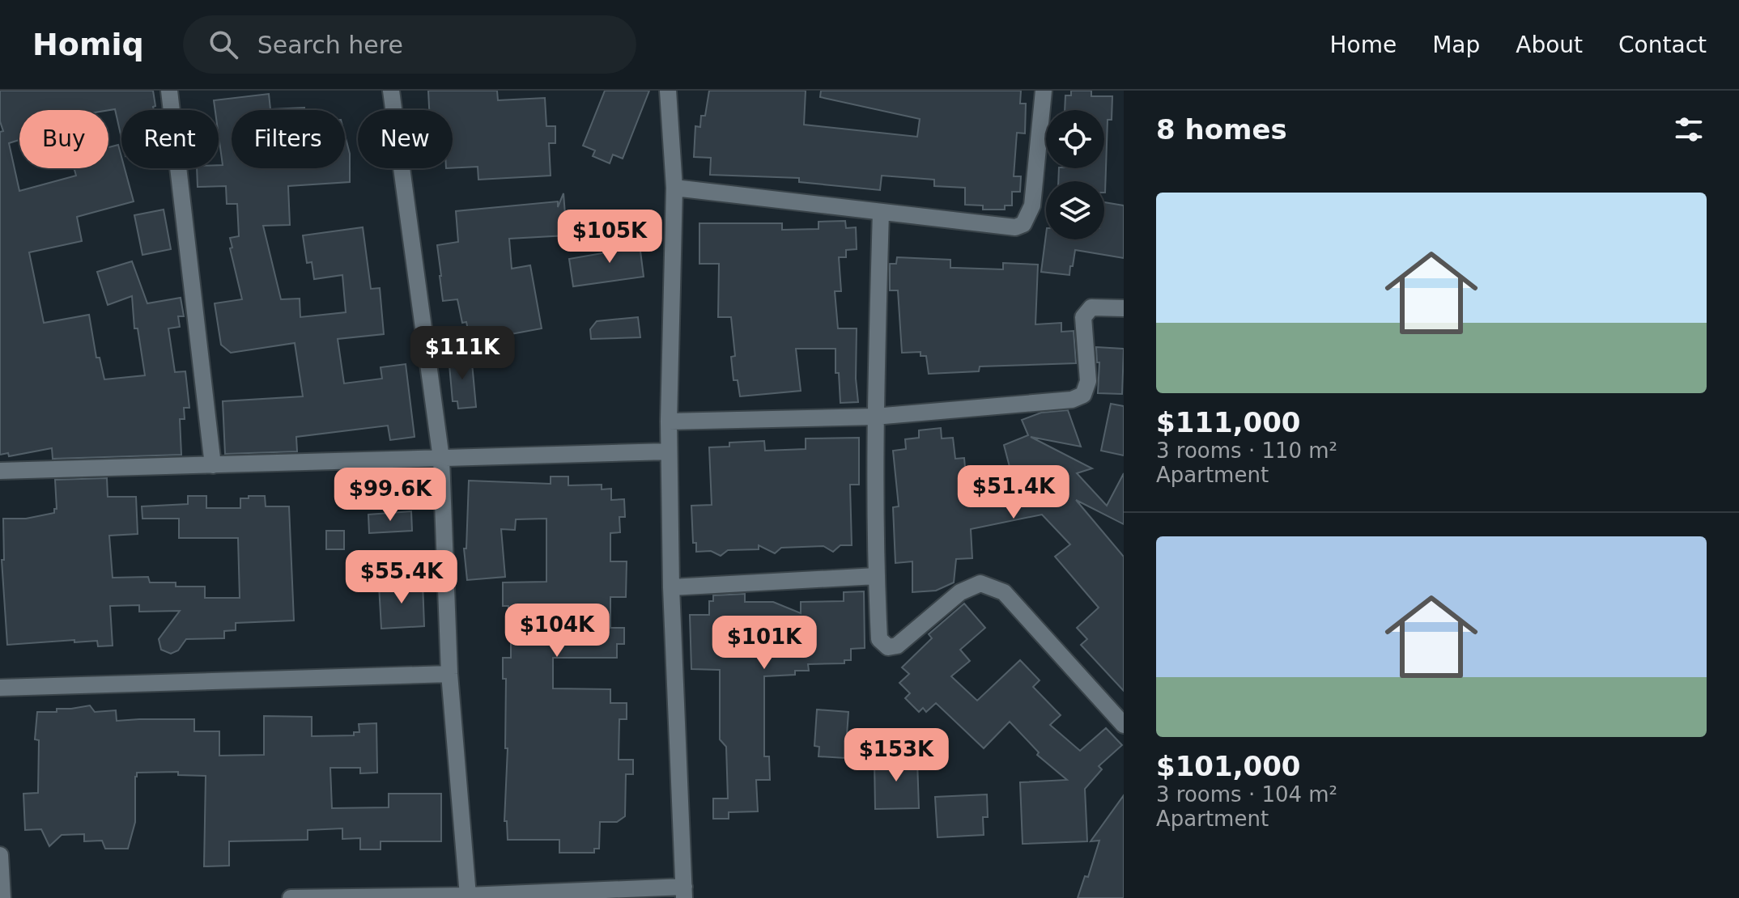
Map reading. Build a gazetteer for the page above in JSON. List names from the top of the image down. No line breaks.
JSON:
{"page":{"header":"Homiq","search":"Search here","nav":["Home","Map","About","Contact"],"heading":"8 homes","chip":["Buy","Rent","Filters","New"],"list":[{"name":"$111,000","note":"3 rooms · 110 m² · Apartment"},{"name":"$101,000","note":"3 rooms · 104 m² · Apartment"}],"price":["$105K","$111K","$51.4K","$99.6K","$55.4K","$104K","$101K","$153K"]}}
